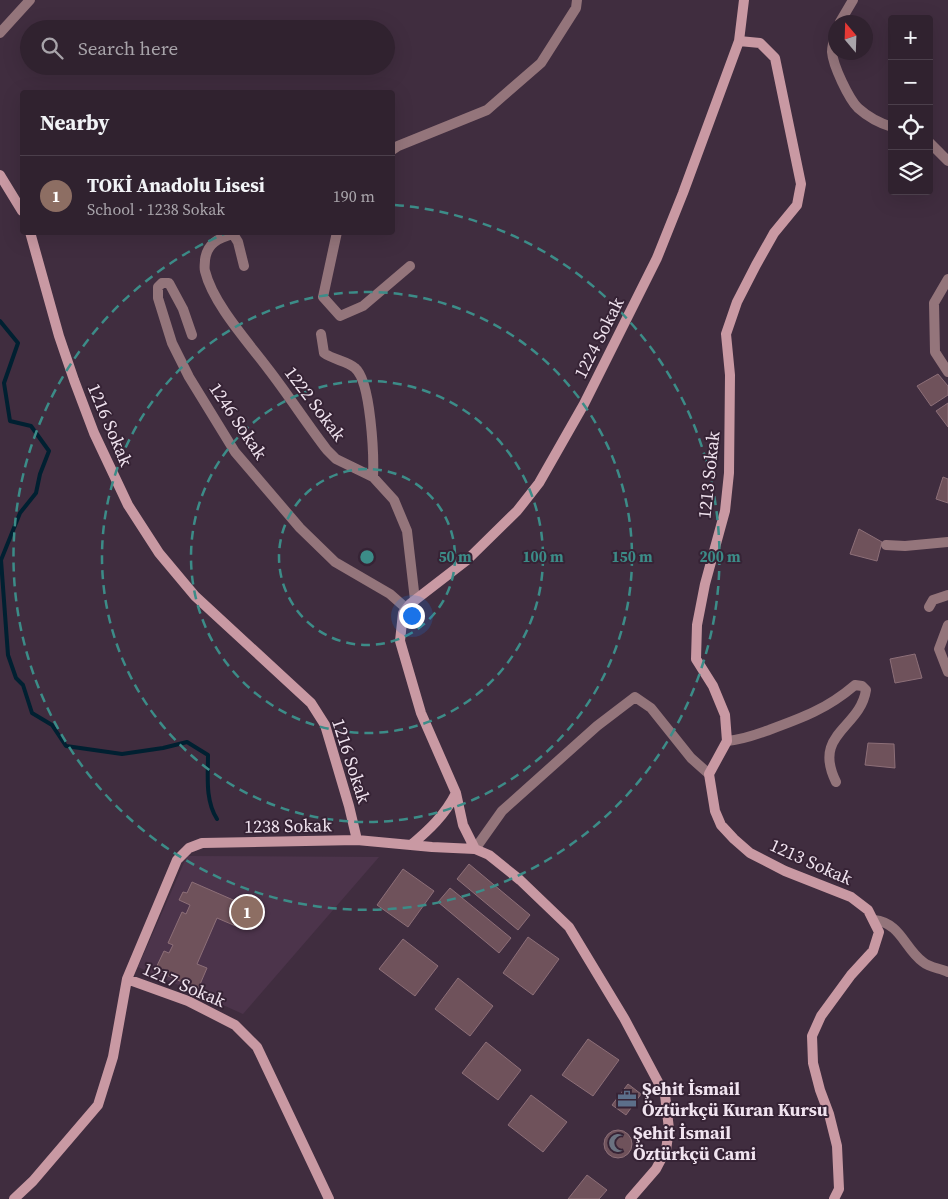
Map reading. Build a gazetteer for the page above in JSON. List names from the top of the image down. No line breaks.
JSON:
{"streets":{"street":["1224 Sokak","1222 Sokak","1246 Sokak","1216 Sokak","1213 Sokak","1238 Sokak","1217 Sokak"]},"crossings":[["1224 Sokak","1222 Sokak"],["1224 Sokak","1213 Sokak"],["1216 Sokak","1238 Sokak"],["1238 Sokak","1217 Sokak"]],"places":{"office":["Şehit İsmail Öztürkçü Kuran Kursu"],"mosque":["Şehit İsmail Öztürkçü Cami"]},"north":"top","page":{"map_buttons":["+","−"],"search":"Search here","heading":"Nearby","list":[{"mark":"1","name":"TOKİ Anadolu Lisesi","note":"School · 1238 Sokak","value":"190 m"}],"pins":"1"},"rings":["50 m","100 m","150 m","200 m"]}
